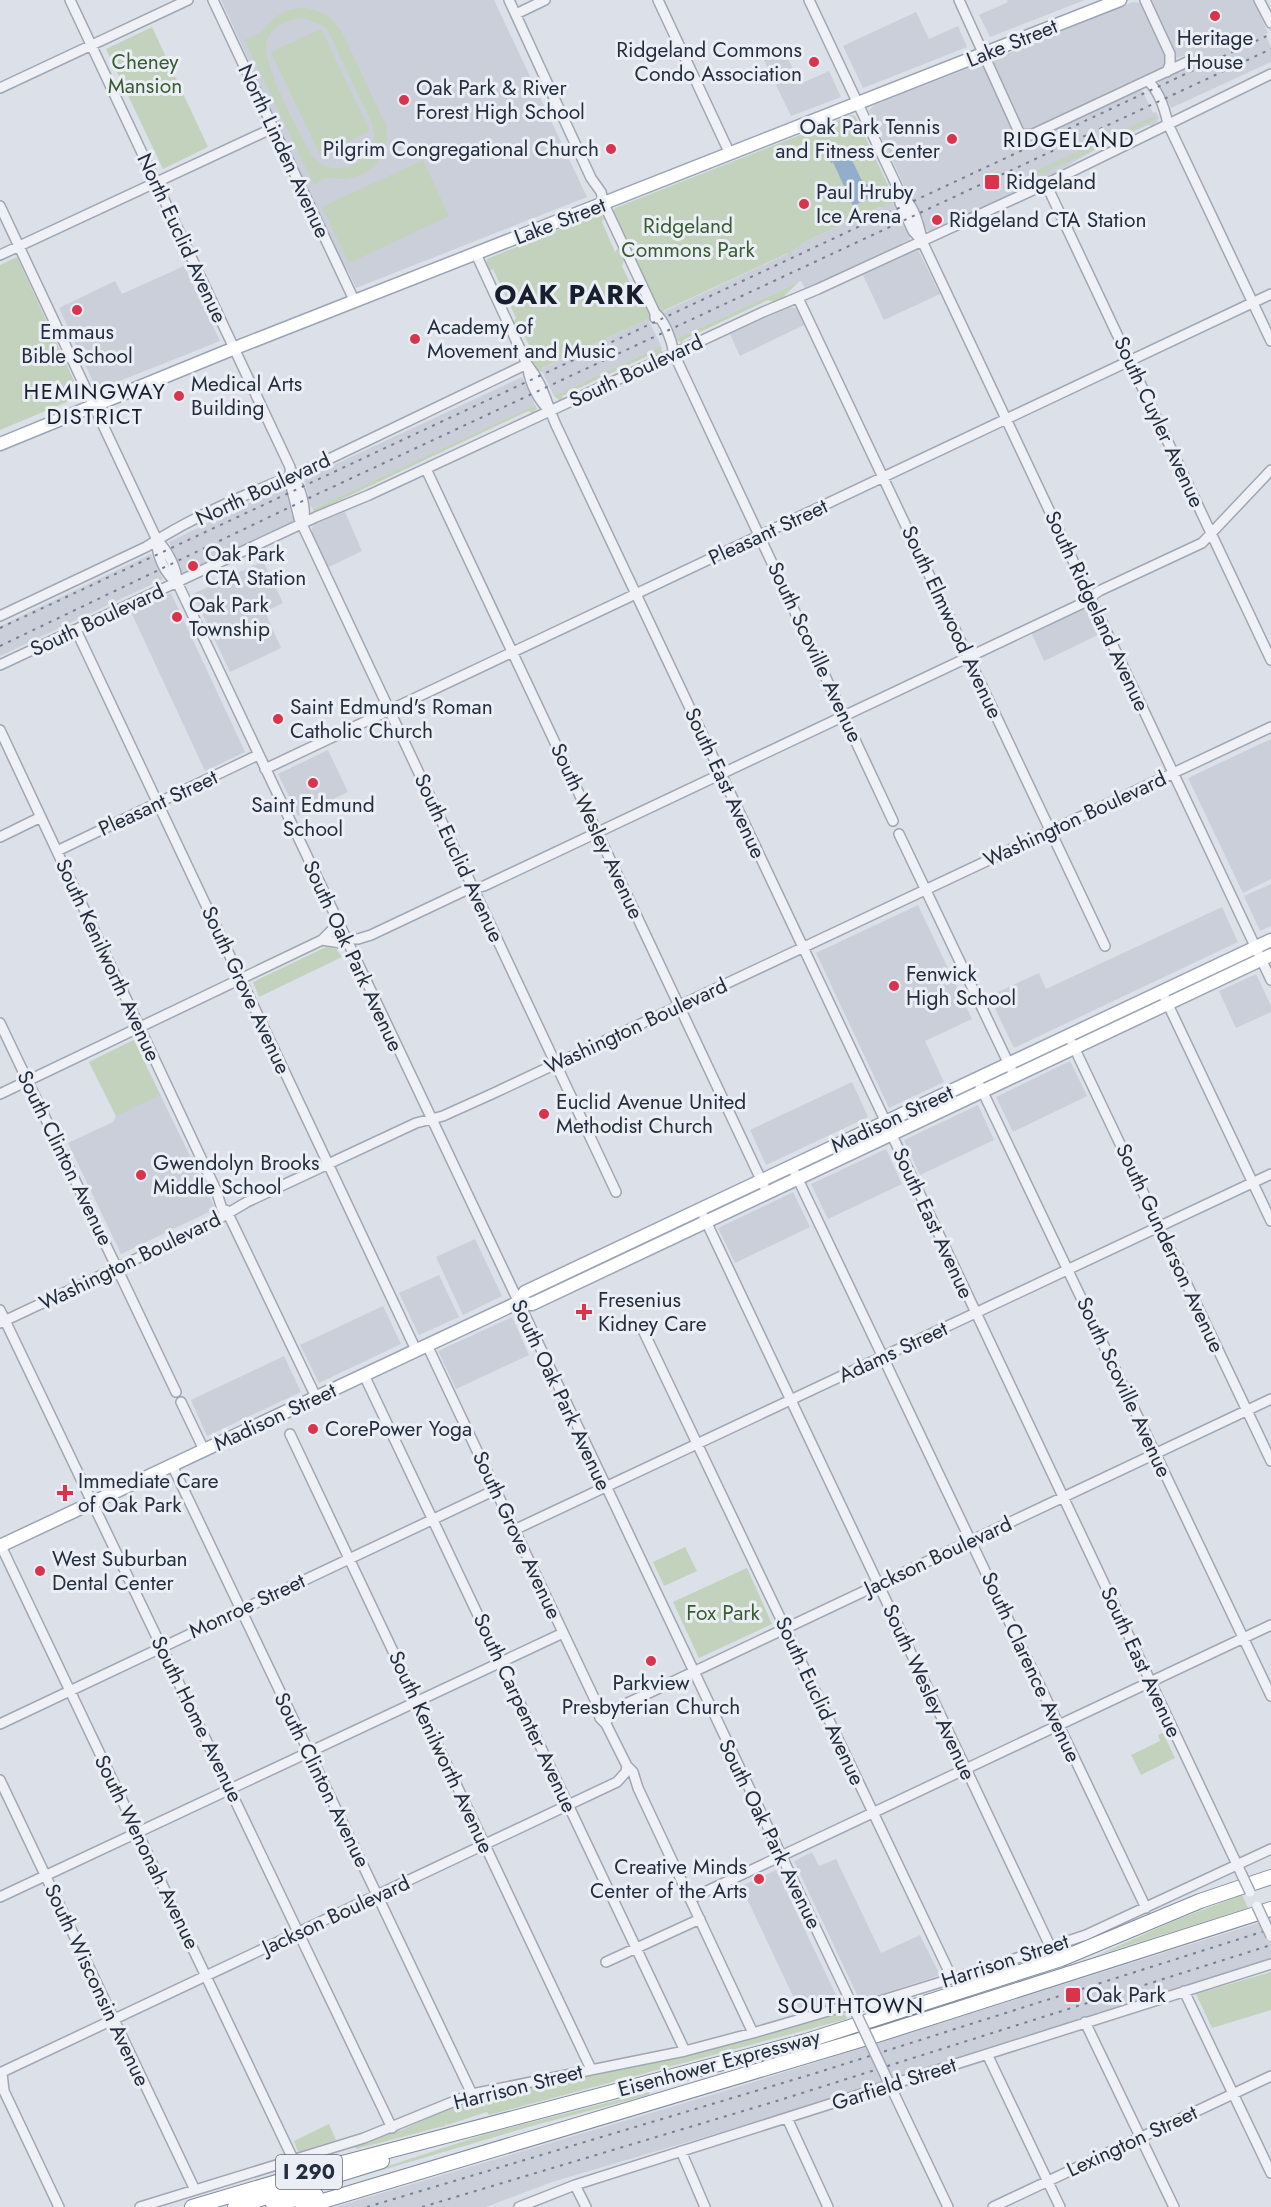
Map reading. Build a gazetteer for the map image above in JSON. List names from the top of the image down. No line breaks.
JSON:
{"streets":{"highway":["Eisenhower Expressway","I 290"],"main road":["Lake Street","Madison Street"],"street":["North Linden Avenue","North Euclid Avenue","South Boulevard","South Cuyler Avenue","North Boulevard","Pleasant Street","South Ridgeland Avenue","South Elmwood Avenue","South Scoville Avenue","South East Avenue","Washington Boulevard","South Wesley Avenue","South Euclid Avenue","South Oak Park Avenue","South Kenilworth Avenue","South Grove Avenue","South Clinton Avenue","South Gunderson Avenue","Adams Street","Jackson Boulevard","Monroe Street","South Clarence Avenue","South Carpenter Avenue","South Home Avenue","South Wenonah Avenue","Harrison Street","South Wisconsin Avenue","Garfield Street","Lexington Street"]},"crossings":[["Lake Street","North Linden Avenue"],["Lake Street","North Euclid Avenue"],["Lake Street","South Ridgeland Avenue"],["Lake Street","South Scoville Avenue"],["Lake Street","South East Avenue"],["Lake Street","South Oak Park Avenue"],["North Euclid Avenue","South Boulevard"],["North Euclid Avenue","North Boulevard"],["North Euclid Avenue","South Euclid Avenue"],["South Boulevard","South Cuyler Avenue"],["South Boulevard","South Ridgeland Avenue"],["South Boulevard","South Elmwood Avenue"],["South Boulevard","South Scoville Avenue"],["South Boulevard","South East Avenue"],["South Boulevard","South Wesley Avenue"],["South Boulevard","South Euclid Avenue"],["South Boulevard","South Oak Park Avenue"],["South Boulevard","South Grove Avenue"],["South Cuyler Avenue","Pleasant Street"],["North Boulevard","South East Avenue"],["North Boulevard","South Oak Park Avenue"],["Pleasant Street","South Ridgeland Avenue"],["Pleasant Street","South Elmwood Avenue"],["Pleasant Street","South Scoville Avenue"],["Pleasant Street","South East Avenue"],["Pleasant Street","South Wesley Avenue"],["Pleasant Street","South Euclid Avenue"],["Pleasant Street","South Oak Park Avenue"],["Pleasant Street","South Kenilworth Avenue"],["Pleasant Street","South Grove Avenue"],["South Ridgeland Avenue","Washington Boulevard"],["South Ridgeland Avenue","Madison Street"],["South Elmwood Avenue","Washington Boulevard"],["South Scoville Avenue","Madison Street"],["South Scoville Avenue","Adams Street"],["South Scoville Avenue","Jackson Boulevard"],["South East Avenue","Washington Boulevard"],["South East Avenue","Madison Street"],["South East Avenue","Adams Street"],["South East Avenue","Jackson Boulevard"],["South East Avenue","Harrison Street"],["Washington Boulevard","South Wesley Avenue"],["Washington Boulevard","South Euclid Avenue"],["Washington Boulevard","South Oak Park Avenue"],["Washington Boulevard","South Kenilworth Avenue"],["Washington Boulevard","South Grove Avenue"],["Washington Boulevard","South Clinton Avenue"],["Washington Boulevard","South Home Avenue"],["South Wesley Avenue","Madison Street"],["South Wesley Avenue","Adams Street"],["South Wesley Avenue","Jackson Boulevard"],["South Wesley Avenue","Harrison Street"],["South Euclid Avenue","Adams Street"],["South Euclid Avenue","Jackson Boulevard"],["South Euclid Avenue","Harrison Street"],["South Oak Park Avenue","Madison Street"],["South Oak Park Avenue","Adams Street"],["South Oak Park Avenue","Jackson Boulevard"],["South Oak Park Avenue","Harrison Street"],["South Oak Park Avenue","Garfield Street"],["South Kenilworth Avenue","Madison Street"],["South Kenilworth Avenue","Jackson Boulevard"],["South Kenilworth Avenue","Monroe Street"],["South Kenilworth Avenue","Harrison Street"],["South Grove Avenue","Madison Street"],["South Grove Avenue","Adams Street"],["South Grove Avenue","Jackson Boulevard"],["South Grove Avenue","Monroe Street"],["South Grove Avenue","Harrison Street"],["Madison Street","South Clinton Avenue"],["Madison Street","South Gunderson Avenue"],["Madison Street","South Clarence Avenue"],["Madison Street","South Carpenter Avenue"],["Madison Street","South Home Avenue"],["Madison Street","South Wenonah Avenue"],["South Clinton Avenue","Jackson Boulevard"],["South Clinton Avenue","Monroe Street"],["South Clinton Avenue","Harrison Street"],["South Gunderson Avenue","Adams Street"],["South Gunderson Avenue","Jackson Boulevard"],["Adams Street","South Clarence Avenue"],["Jackson Boulevard","South Clarence Avenue"],["Jackson Boulevard","South Carpenter Avenue"],["Jackson Boulevard","South Home Avenue"],["Jackson Boulevard","South Wenonah Avenue"],["Jackson Boulevard","South Wisconsin Avenue"],["Monroe Street","South Carpenter Avenue"],["Monroe Street","South Home Avenue"],["Monroe Street","South Wenonah Avenue"],["South Clarence Avenue","Harrison Street"],["South Carpenter Avenue","Harrison Street"],["South Home Avenue","Harrison Street"],["South Wenonah Avenue","Harrison Street"],["Harrison Street","South Wisconsin Avenue"]],"districts":["RIDGELAND","OAK PARK","HEMINGWAY DISTRICT","SOUTHTOWN"],"parks":["Cheney Mansion","Ridgeland Commons Park","Fox Park"],"places":{"other":["Heritage House","Ridgeland Commons Condo Association","Oak Park & River Forest High School","Oak Park Tennis and Fitness Center","Pilgrim Congregational Church","Paul Hruby Ice Arena","Ridgeland CTA Station","Emmaus Bible School","Academy of Movement and Music","Medical Arts Building","Oak Park CTA Station","Oak Park Township","Saint Edmund's Roman Catholic Church","Saint Edmund School","Fenwick High School","Euclid Avenue United Methodist Church","Gwendolyn Brooks Middle School","CorePower Yoga","West Suburban Dental Center","Parkview Presbyterian Church","Creative Minds Center of the Arts"],"transit":["Ridgeland","Oak Park"],"health":["Fresenius Kidney Care","Immediate Care of Oak Park"]}}
